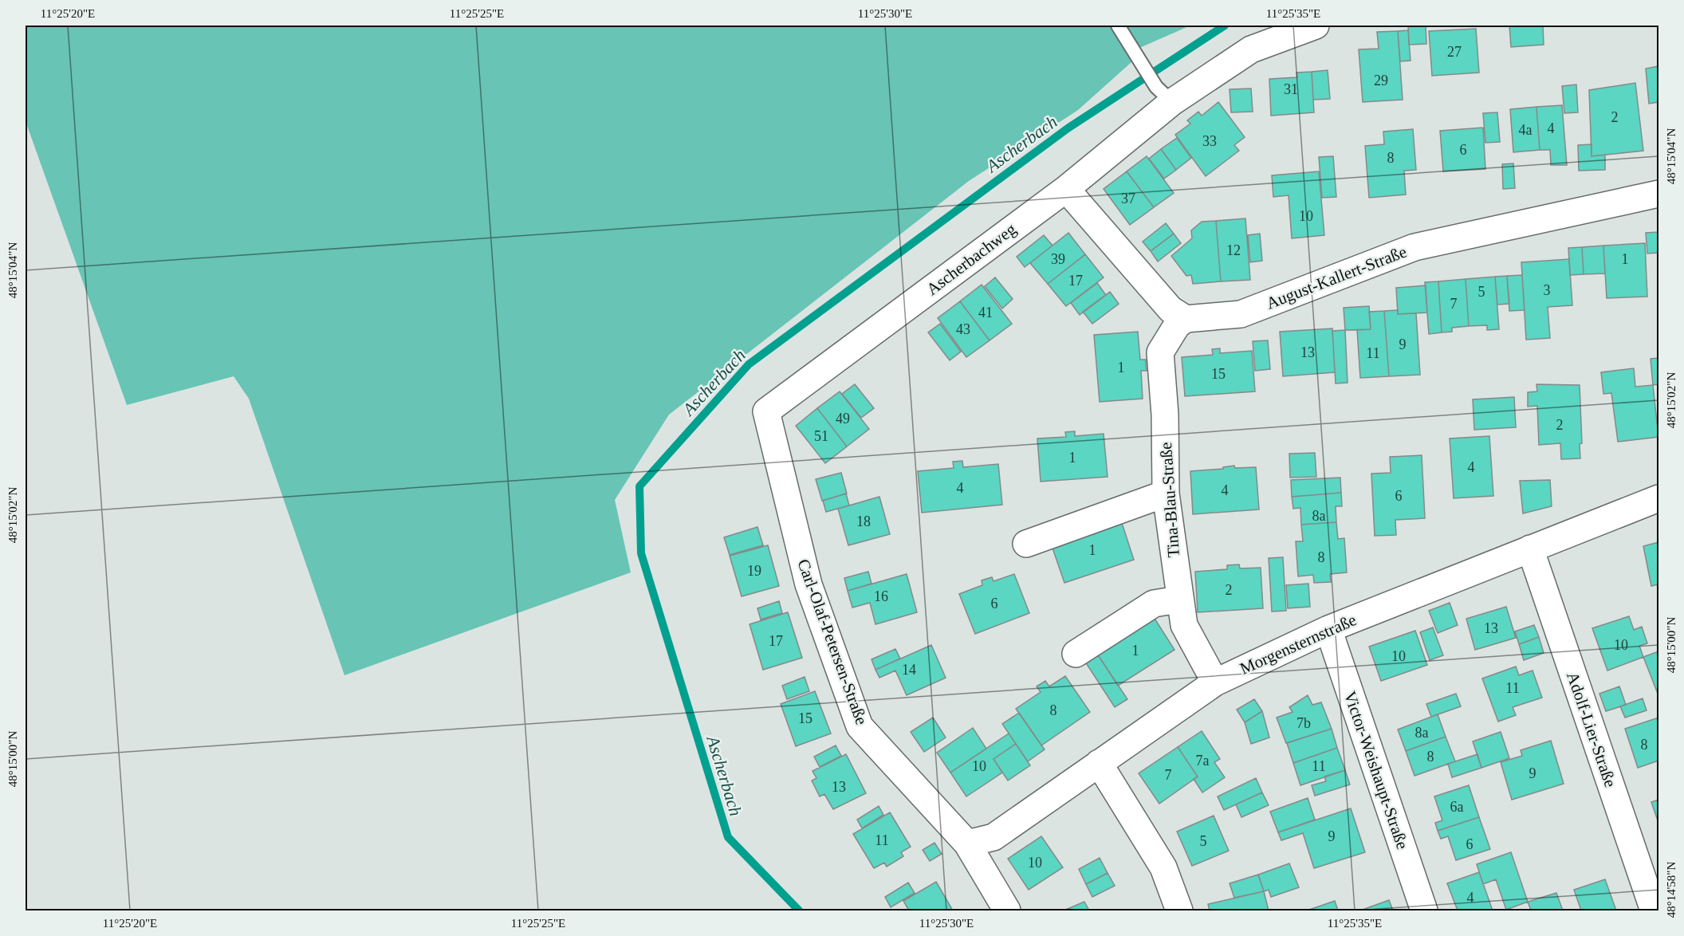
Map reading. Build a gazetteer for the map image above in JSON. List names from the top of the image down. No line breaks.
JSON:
{"streets":{"street":["Ascherbachweg","August-Kallert-Straße","Tina-Blau-Straße","Carl-Olaf-Petersen-Straße","Morgensternstraße","Adolf-Lier-Straße","Victor-Weishaupt-Straße"]},"crossings":[["Ascherbachweg","Carl-Olaf-Petersen-Straße"],["August-Kallert-Straße","Tina-Blau-Straße"],["Tina-Blau-Straße","Morgensternstraße"],["Carl-Olaf-Petersen-Straße","Morgensternstraße"],["Morgensternstraße","Adolf-Lier-Straße"],["Morgensternstraße","Victor-Weishaupt-Straße"]],"water":["Ascherbach"],"house_numbers":["27","29","31","2","4","4a","33","6","8","37","10","12","39","1","17","3","5","7","41","43","9","13","11","1","15","49","2","51","1","4","4","4","6","8a","18","1","8","19","2","16","6","13","17","10","1","10","14","11","8","15","7b","8a","8","8","7a","10","11","9","7","13","6a","9","11","5","6","10","4"],"coordinates":["11°25'20\"E","11°25'25\"E","11°25'30\"E","11°25'35\"E","48°15'04\"N","48°15'02\"N","48°15'00\"N","48°14'58\"N"]}
